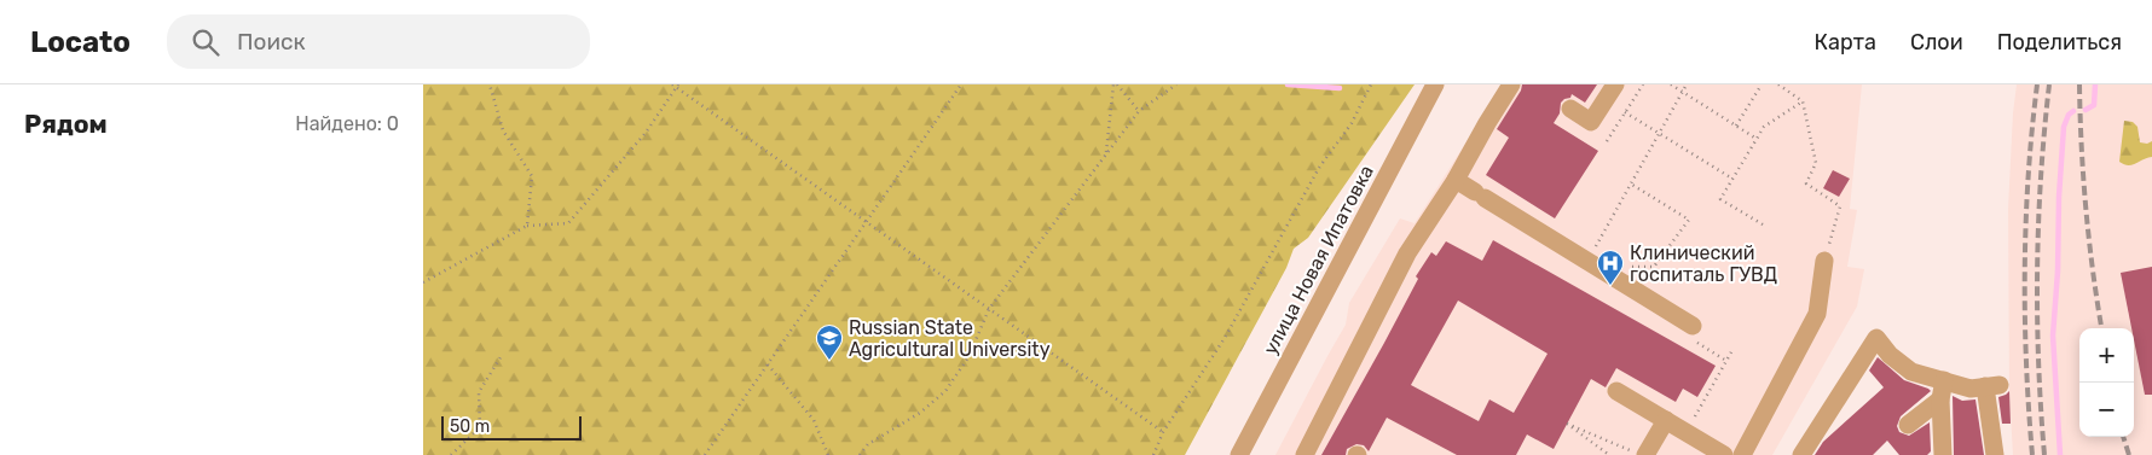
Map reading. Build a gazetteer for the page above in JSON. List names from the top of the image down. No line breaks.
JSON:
{"streets":{"street":["улица Новая Ипатовка"]},"places":{"hospital":["Клинический госпиталь ГУВД"],"school or university":["Russian State Agricultural University"]},"scale_bar":"50 m","page":{"header":"Locato","search":"Поиск","nav":["Карта","Слои","Поделиться"],"heading":["Рядом","Найдено: 0"],"map_buttons":["+","−"],"scale":"50 m"}}
